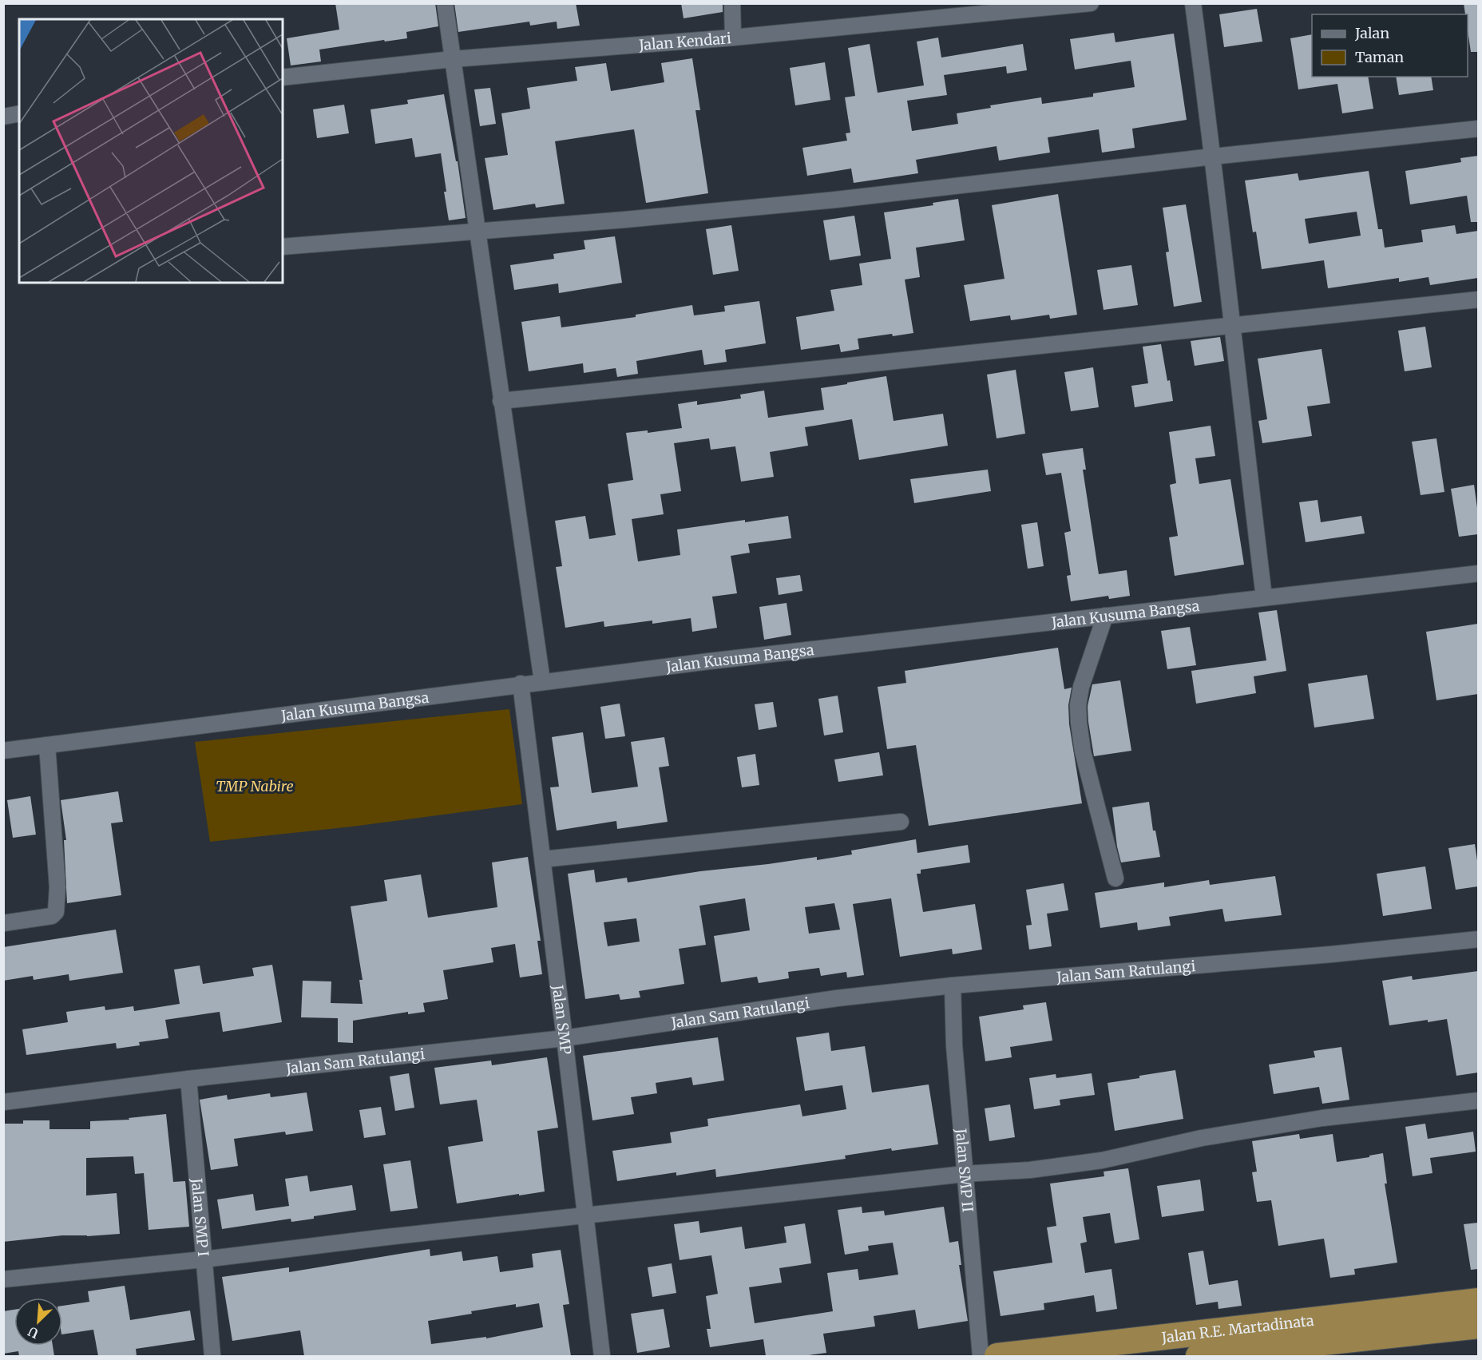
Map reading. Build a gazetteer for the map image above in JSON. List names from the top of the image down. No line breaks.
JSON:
{"streets":{"highway":["Jalan R.E. Martadinata"],"street":["Jalan Kendari","Jalan Kusuma Bangsa","Jalan Sam Ratulangi","Jalan SMP","Jalan SMP II","Jalan SMP I"]},"crossings":[["Jalan Kusuma Bangsa","Jalan SMP"],["Jalan Sam Ratulangi","Jalan SMP"],["Jalan Sam Ratulangi","Jalan SMP II"],["Jalan Sam Ratulangi","Jalan SMP I"]],"parks":["TMP Nabire"],"legend":["Jalan","Taman"],"north":"bottom left"}
